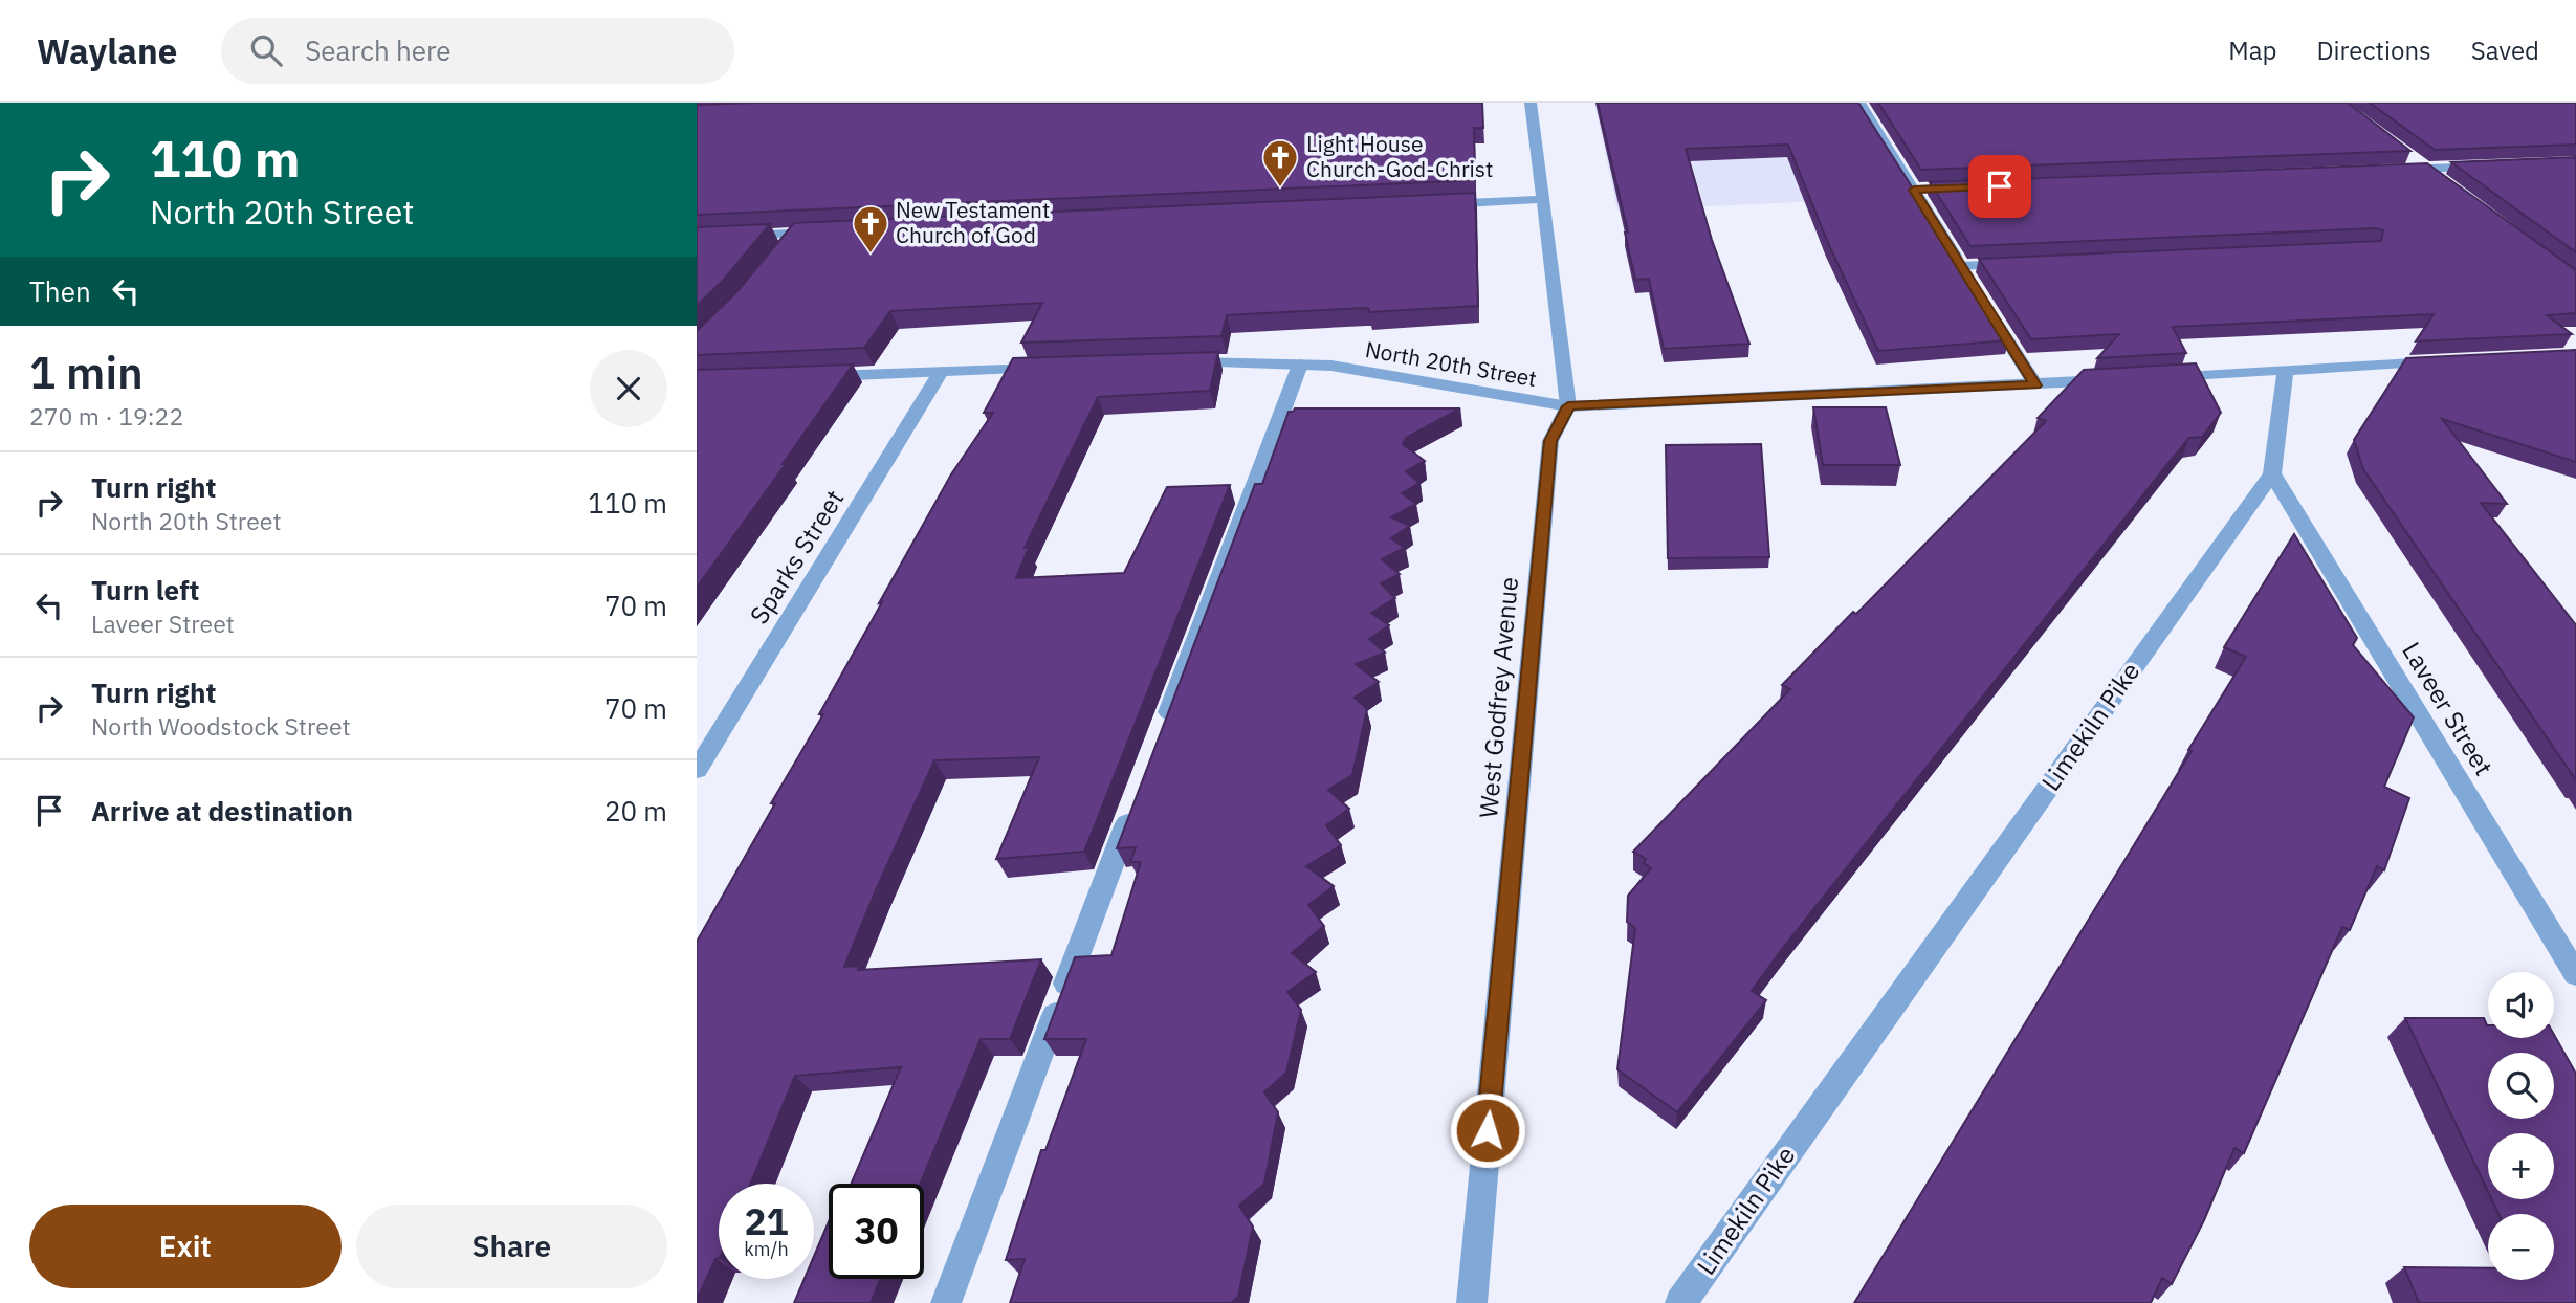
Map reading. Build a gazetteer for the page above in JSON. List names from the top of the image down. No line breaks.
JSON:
{"streets":{"street":["North 20th Street","Sparks Street","West Godfrey Avenue","Laveer Street","Limekiln Pike"]},"crossings":[["North 20th Street","West Godfrey Avenue"],["Laveer Street","Limekiln Pike"]],"places":{"church":["Light House Church-God-Christ","New Testament Church of God"]},"page":{"header":"Waylane","search":"Search here","nav":["Map","Directions","Saved"],"turn":["110 m","North 20th Street"],"then":"Then","heading":["1 min","270 m · 19:22"],"list":[{"name":"Turn right","note":"North 20th Street","value":"110 m"},{"name":"Turn left","note":"Laveer Street","value":"70 m"},{"name":"Turn right","note":"North Woodstock Street","value":"70 m"},{"name":"Arrive at destination","value":"20 m"}],"map_buttons":["+","−"],"speed":"21 km/h","limit":"30","buttons":["Exit","Share"]}}
